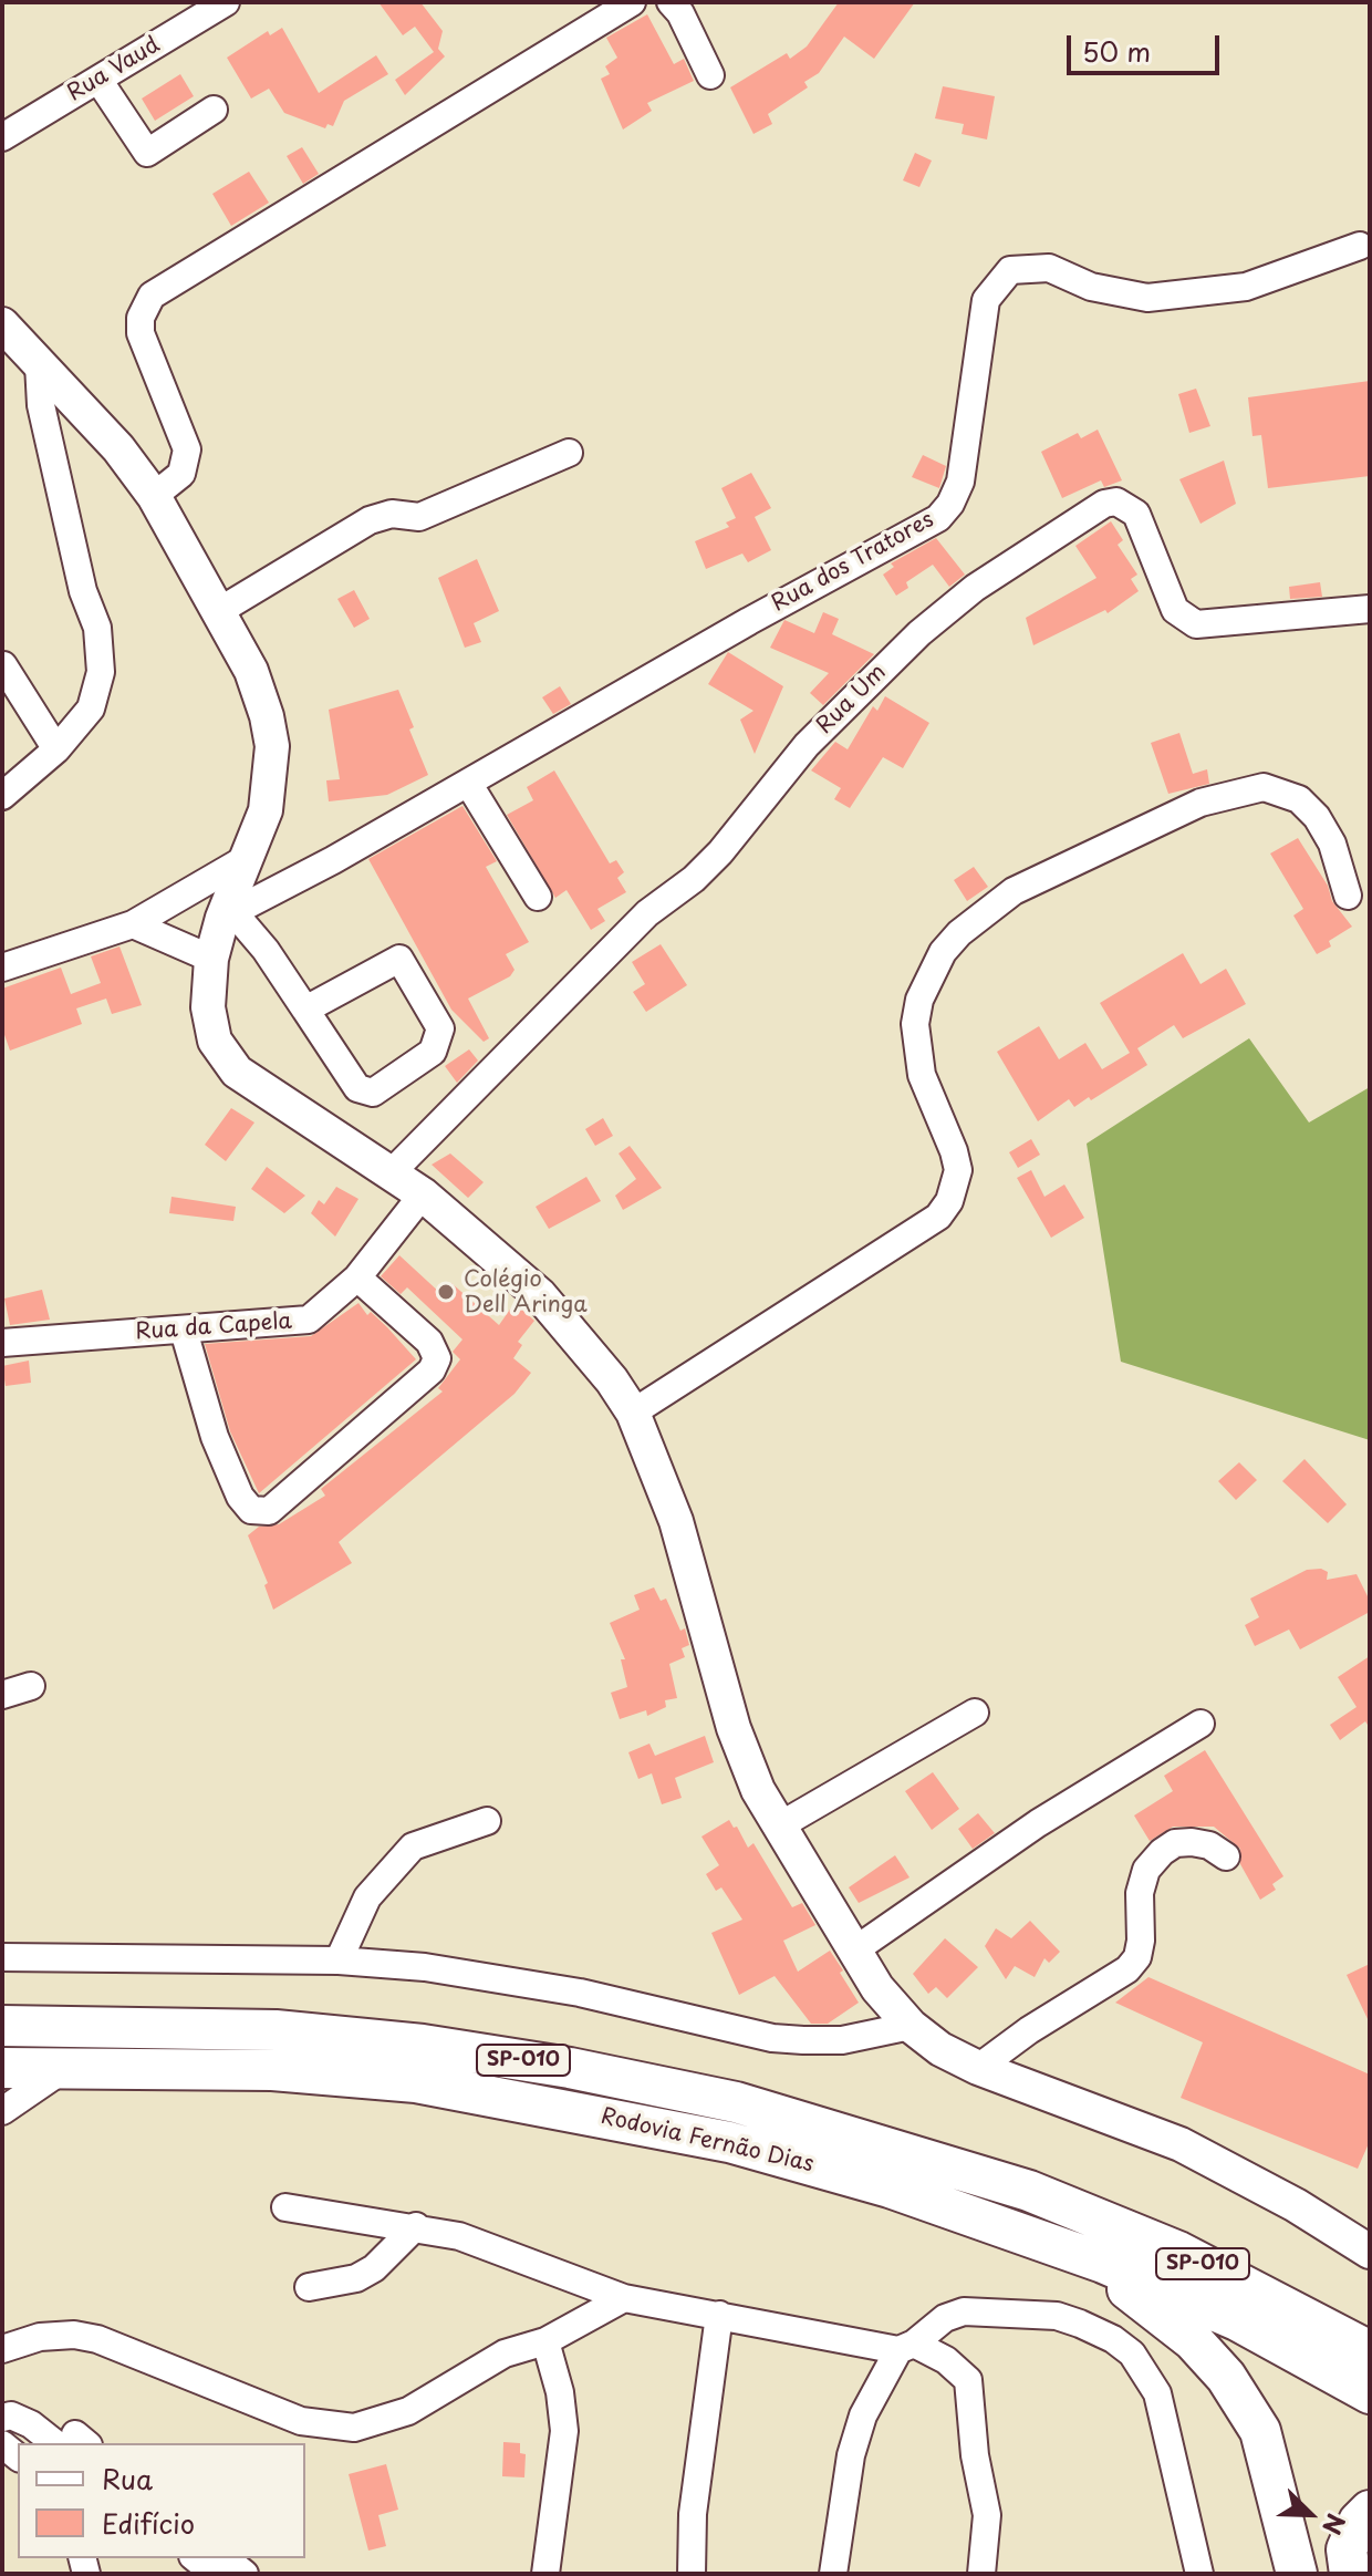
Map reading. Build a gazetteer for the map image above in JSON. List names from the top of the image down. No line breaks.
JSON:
{"streets":{"highway":["SP-010","Rodovia Fernão Dias"],"street":["Rua Vaud","Rua dos Tratores","Rua Um","Rua da Capela"]},"places":["Colégio Dell Aringa"],"legend":["Rua","Edifício"],"scale_bar":"50 m","north":"bottom right"}
